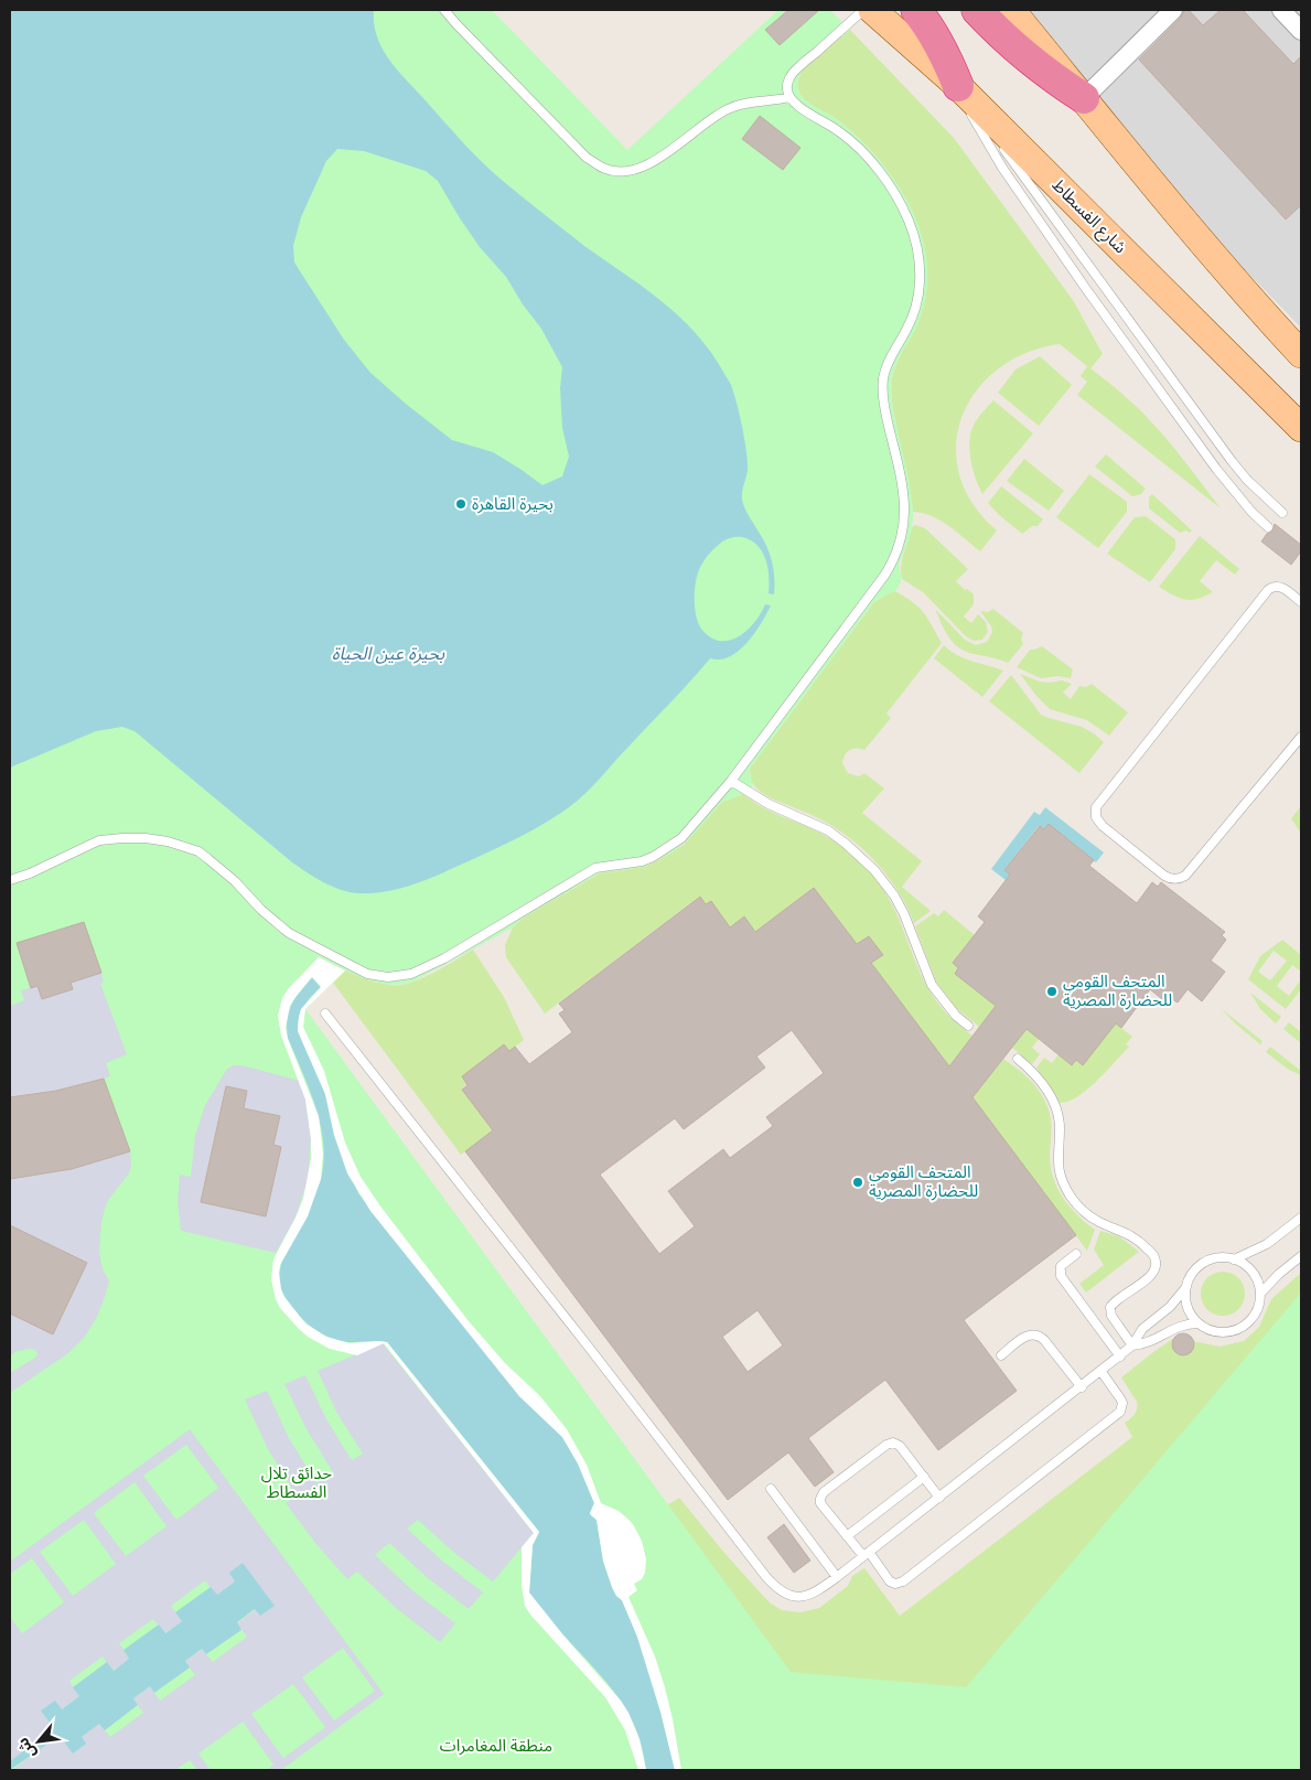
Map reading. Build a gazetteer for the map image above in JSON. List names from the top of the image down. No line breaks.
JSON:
{"streets":{"main road":["شارع الفسطاط"]},"water":["بحيرة عين الحياة"],"parks":["حدائق تلال الفسطاط","منطقة المغامرات"],"places":["بحيرة القاهرة","المتحف القومي للحضارة المصرية","المتحف القومى للحضارة المصرية"],"north":"bottom left"}
